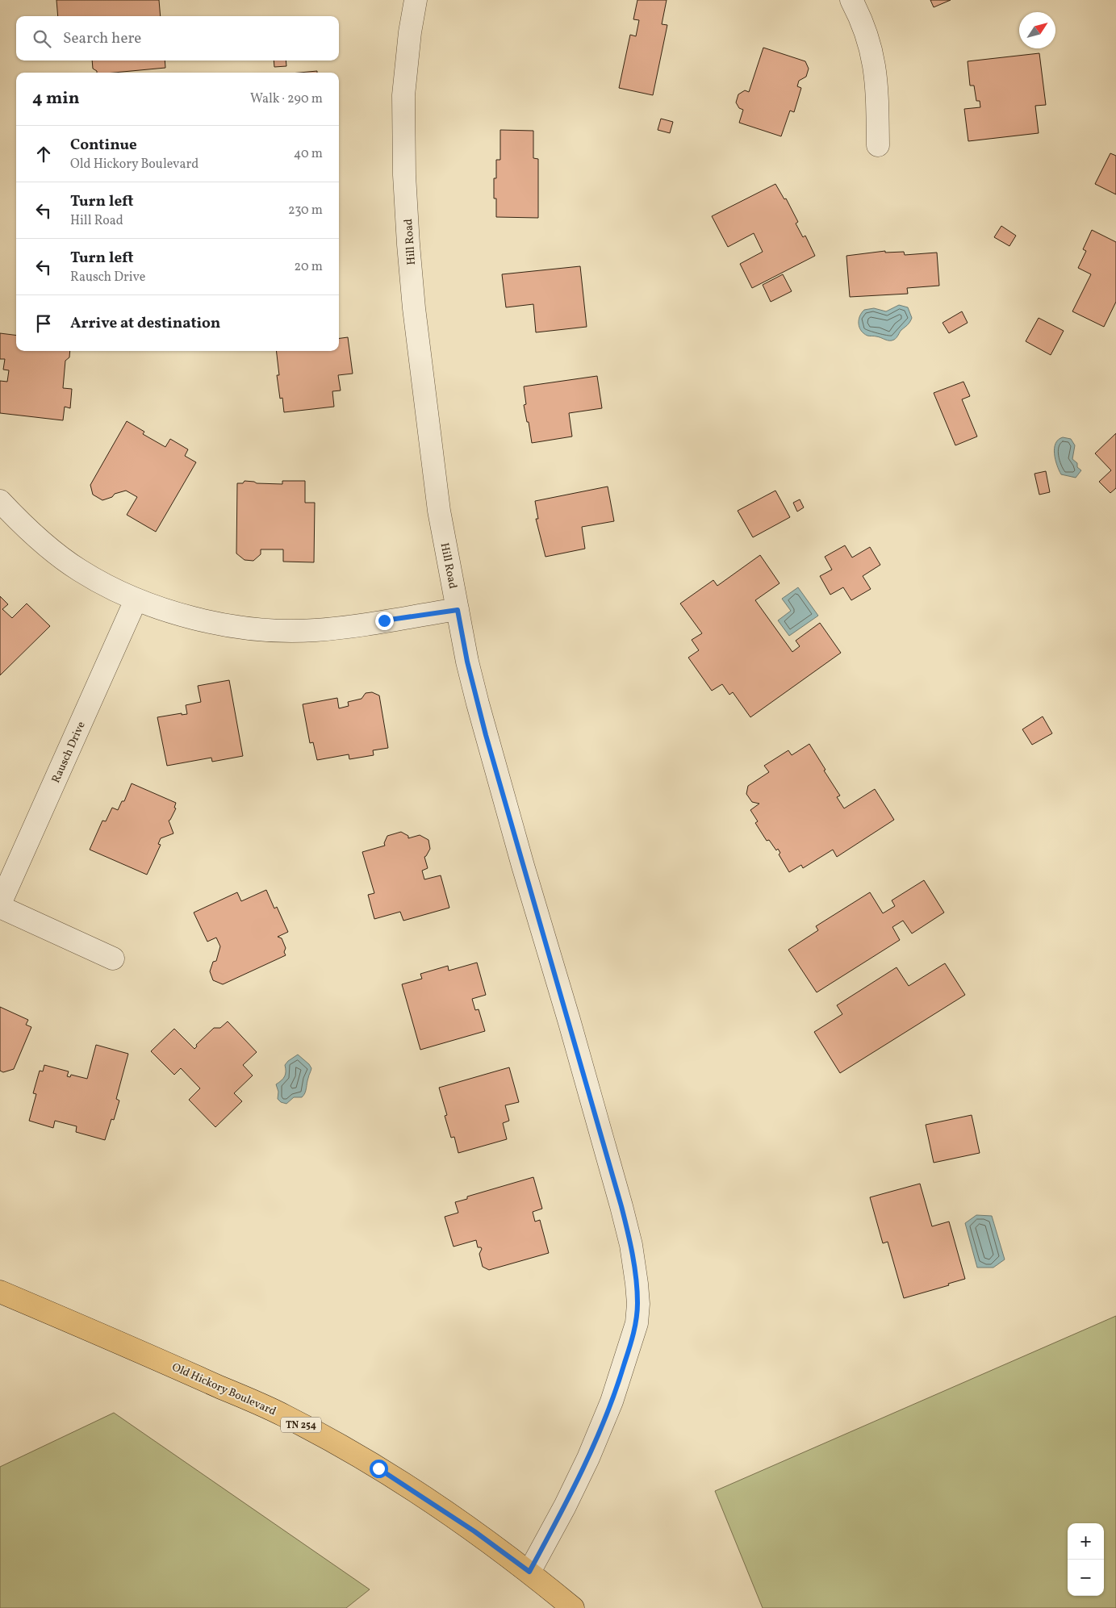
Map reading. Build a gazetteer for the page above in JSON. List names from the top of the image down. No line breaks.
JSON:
{"streets":{"main road":["Old Hickory Boulevard","TN 254"],"street":["Hill Road","Rausch Drive"]},"crossings":[["Hill Road","Old Hickory Boulevard"]],"north":"top right","page":{"search":"Search here","heading":["4 min","Walk · 290 m"],"list":[["Continue","Old Hickory Boulevard","40 m"],["Turn left","Hill Road","230 m"],["Turn left","Rausch Drive","20 m"],"Arrive at destination"],"map_buttons":["+","−"]}}
